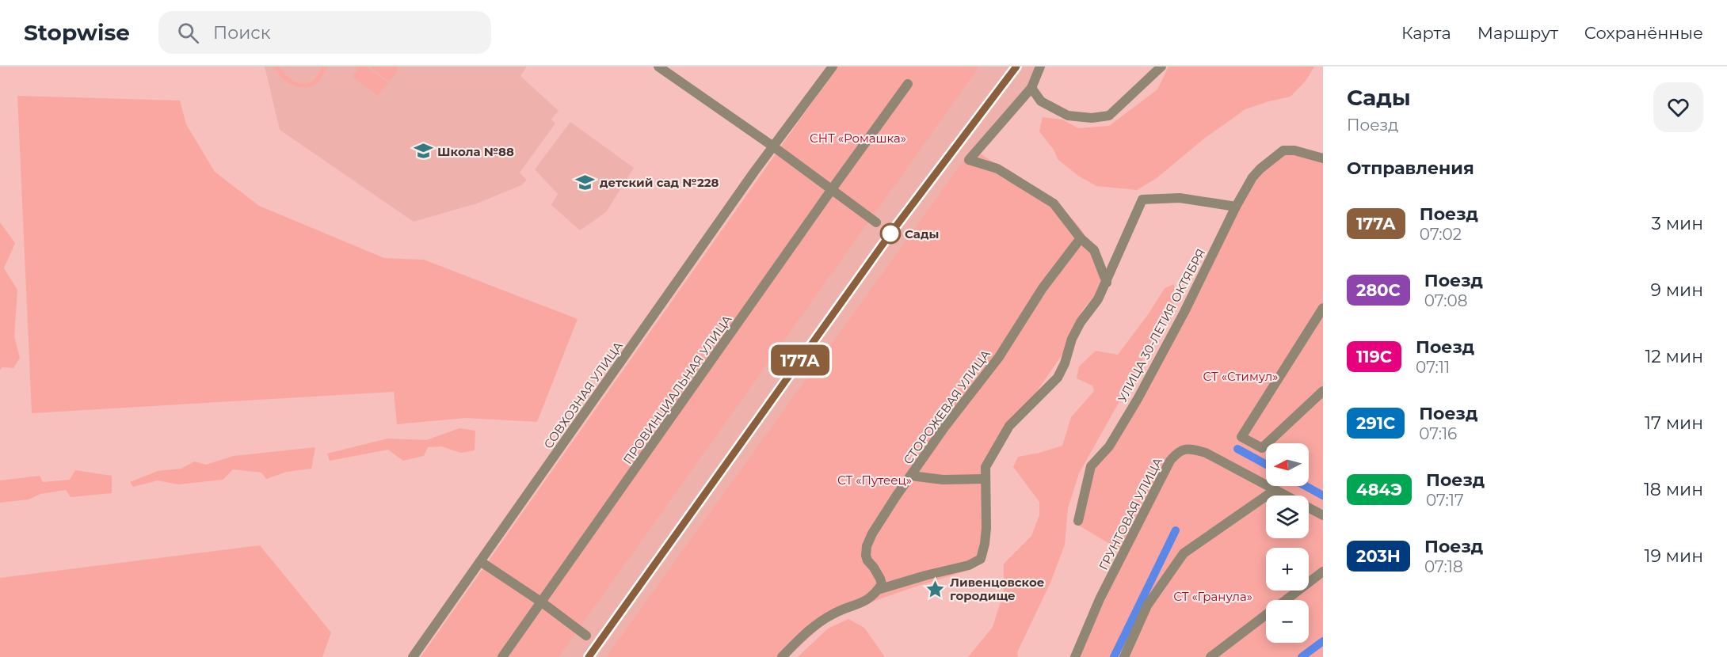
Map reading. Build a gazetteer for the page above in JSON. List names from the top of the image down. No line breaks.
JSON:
{"streets":{"street":["УЛИЦА 30-ЛЕТИЯ ОКТЯБРЯ","ПРОВИНЦИАЛЬНАЯ УЛИЦА","СОВХОЗНАЯ УЛИЦА","СТОРОЖЕВАЯ УЛИЦА","ГРУНТОВАЯ УЛИЦА"]},"parks":["СНТ «Ромашка»","СТ «Стимул»","СТ «Путеец»","СТ «Гранула»"],"places":{"school or university":["Школа №88","детский сад №228"],"other":["Сады"],"place":["Ливенцовское городище"]},"north":"left","page":{"header":"Stopwise","search":"Поиск","nav":["Карта","Маршрут","Сохранённые"],"on_map":"177А","heading":[["Сады","Поезд"],"Отправления"],"list":[{"mark":"177А","name":"Поезд","note":"07:02","value":"3 мин"},{"mark":"280С","name":"Поезд","note":"07:08","value":"9 мин"},{"mark":"119С","name":"Поезд","note":"07:11","value":"12 мин"},{"mark":"291С","name":"Поезд","note":"07:16","value":"17 мин"},{"mark":"484Э","name":"Поезд","note":"07:17","value":"18 мин"},{"mark":"203Н","name":"Поезд","note":"07:18","value":"19 мин"}],"map_buttons":["+","−"]}}
